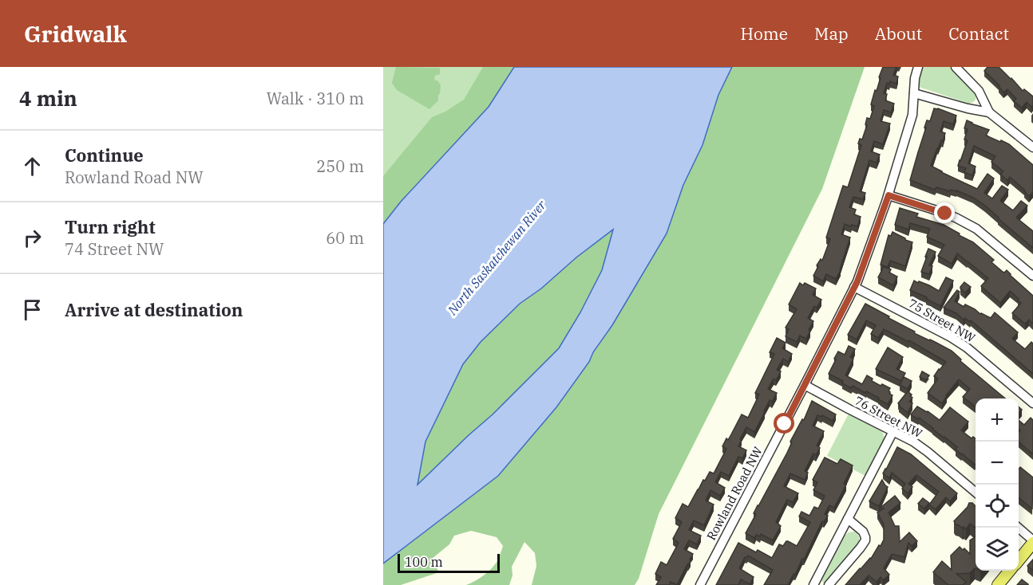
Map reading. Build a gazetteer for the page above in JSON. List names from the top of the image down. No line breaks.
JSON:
{"streets":{"street":["75 Street NW","76 Street NW","Rowland Road NW"]},"crossings":[["75 Street NW","Rowland Road NW"],["76 Street NW","Rowland Road NW"]],"water":["North Saskatchewan River"],"scale_bar":"100 m","page":{"header":"Gridwalk","nav":["Home","Map","About","Contact"],"heading":["4 min","Walk · 310 m"],"list":[["Continue","Rowland Road NW","250 m"],["Turn right","74 Street NW","60 m"],"Arrive at destination"],"map_buttons":["+","−"],"scale":"100 m"}}
